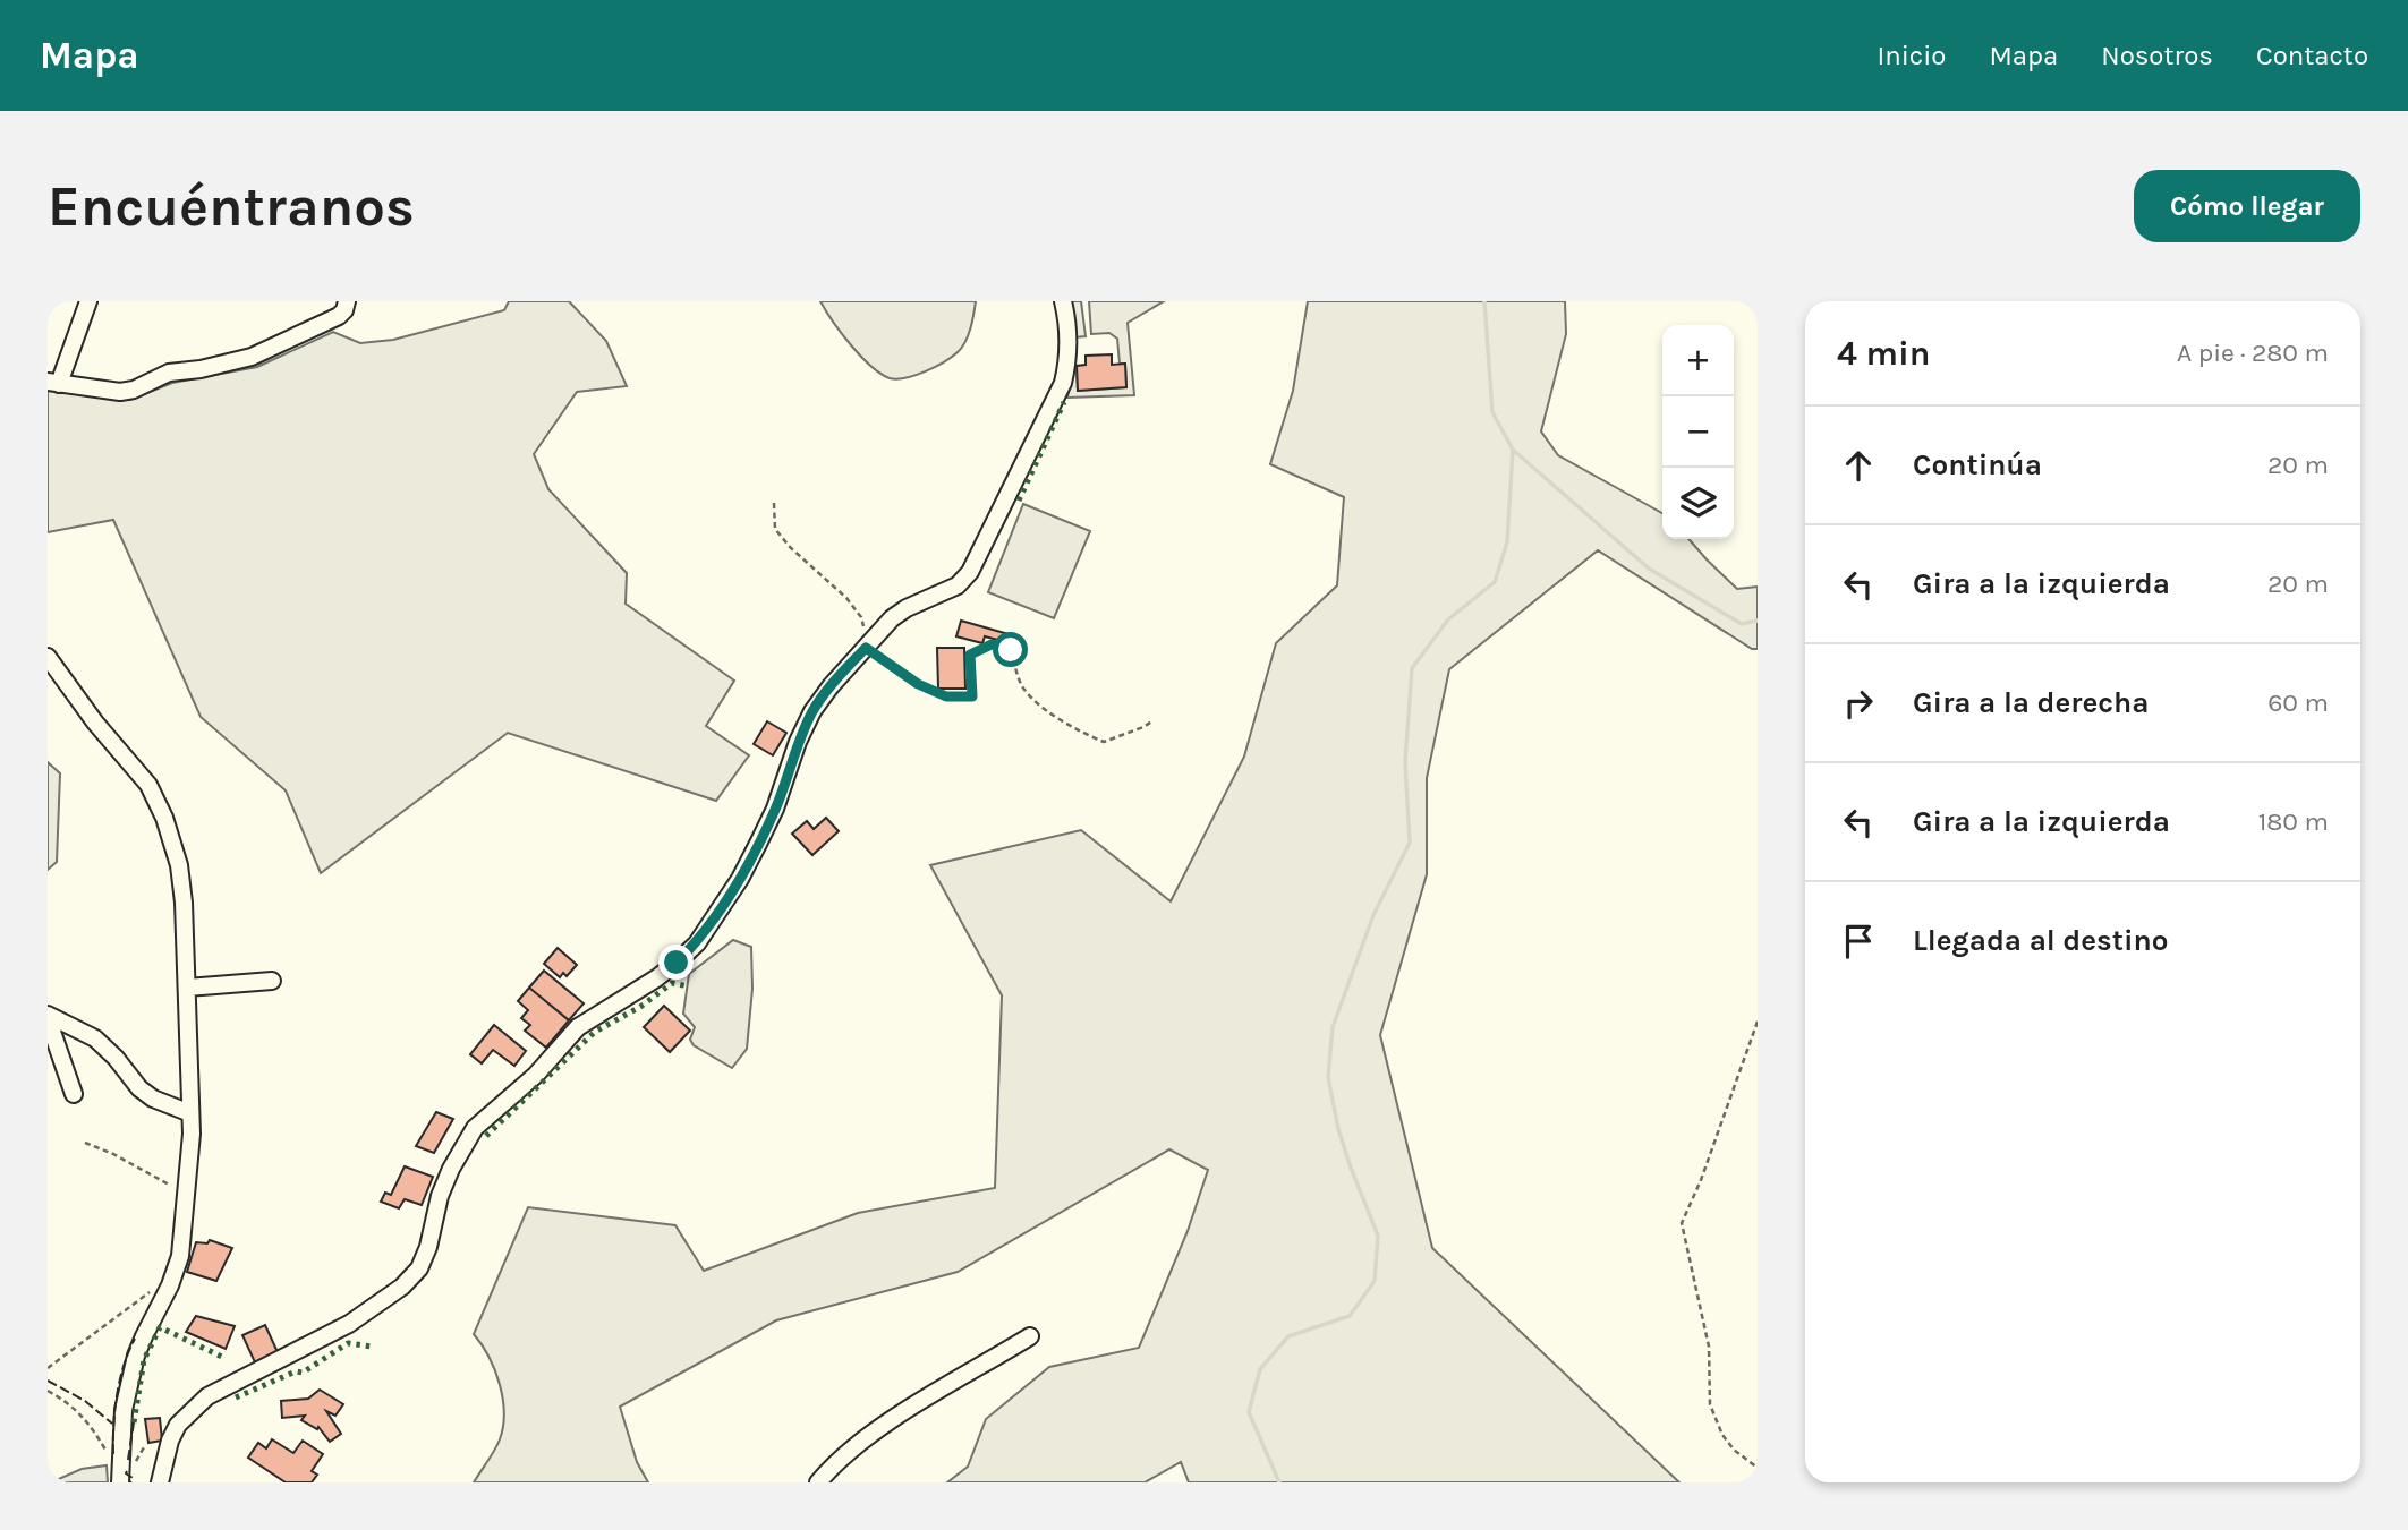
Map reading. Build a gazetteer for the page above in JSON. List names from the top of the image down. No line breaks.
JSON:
{"page":{"header":"Mapa","nav":["Inicio","Mapa","Nosotros","Contacto"],"buttons":"Cómo llegar","title":"Encuéntranos","heading":["4 min","A pie · 280 m"],"map_buttons":["+","−"],"list":[["Continúa","20 m"],["Gira a la izquierda","20 m"],["Gira a la derecha","60 m"],["Gira a la izquierda","180 m"],"Llegada al destino"]}}
